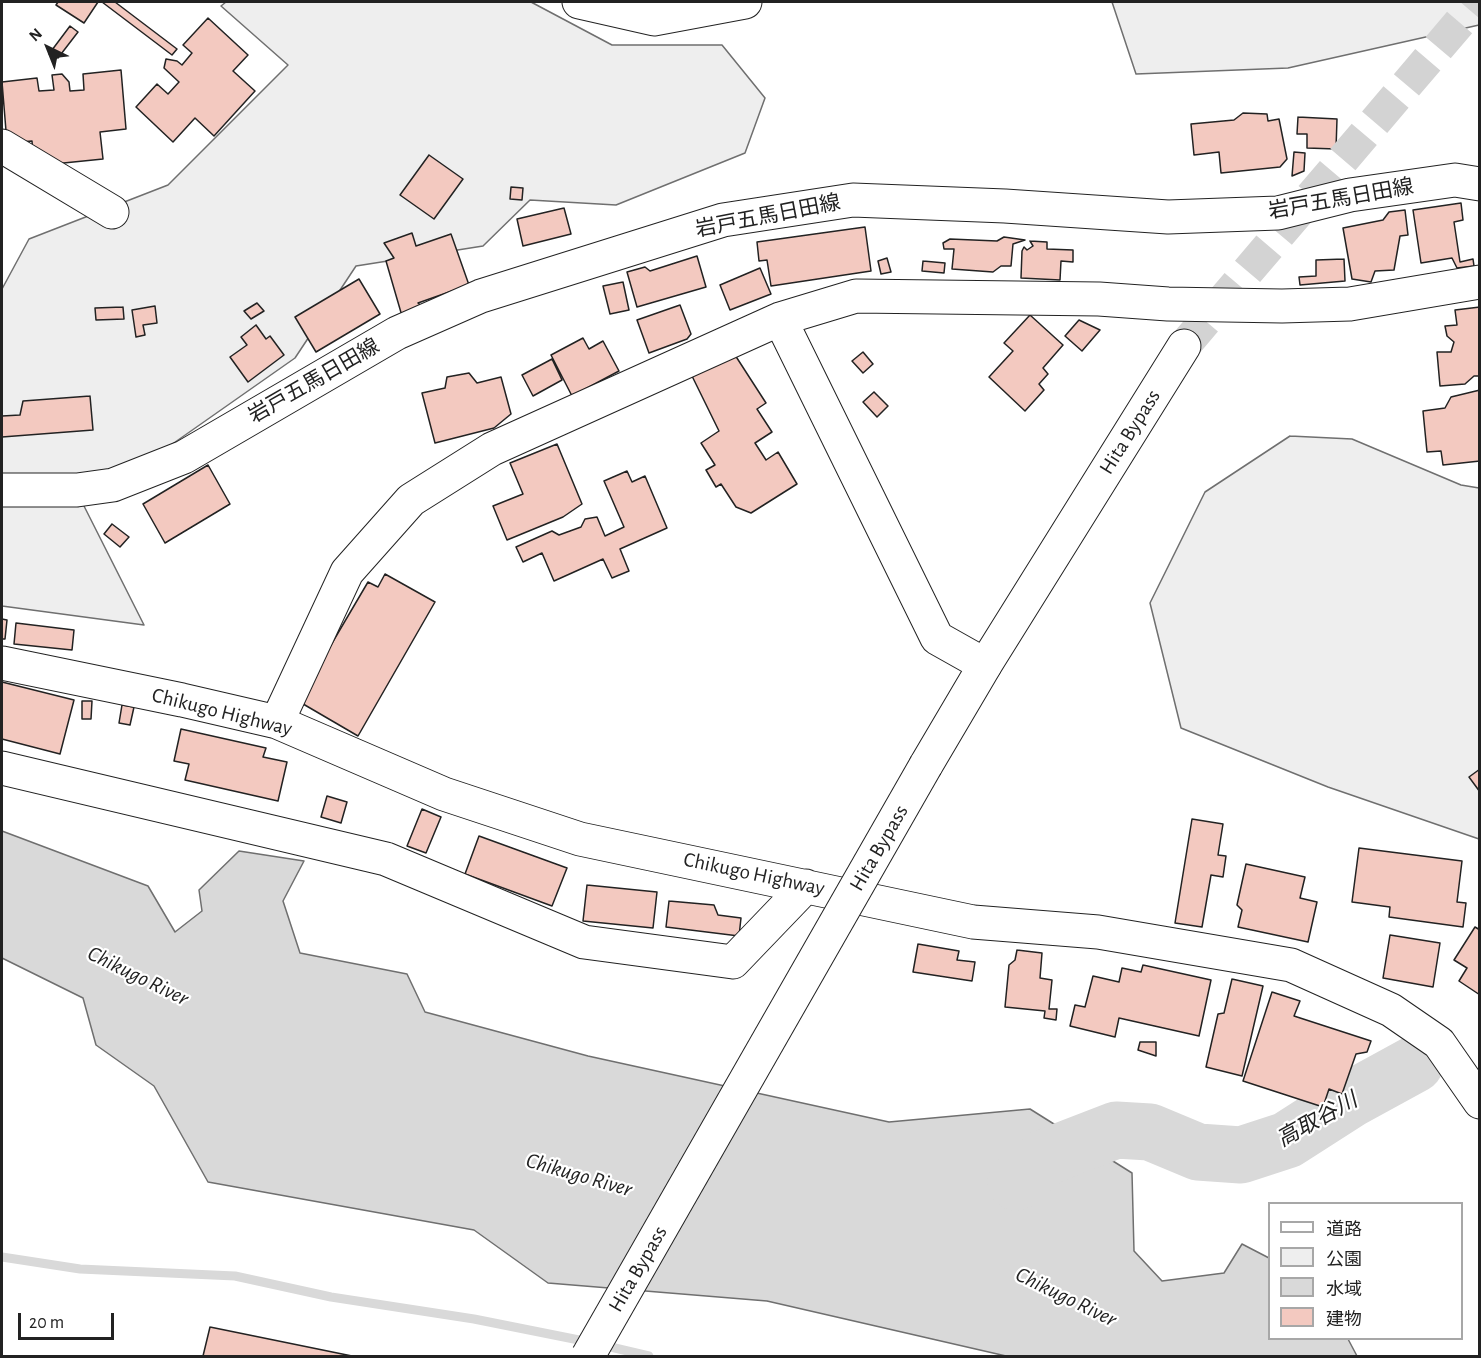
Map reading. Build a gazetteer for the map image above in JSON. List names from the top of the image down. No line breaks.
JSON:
{"streets":{"main road":["岩戸五馬日田線","Hita Bypass","Chikugo Highway"]},"water":["Chikugo River","高取谷川"],"legend":["道路","公園","水域","建物"],"scale_bar":"20 m","north":"top left"}
